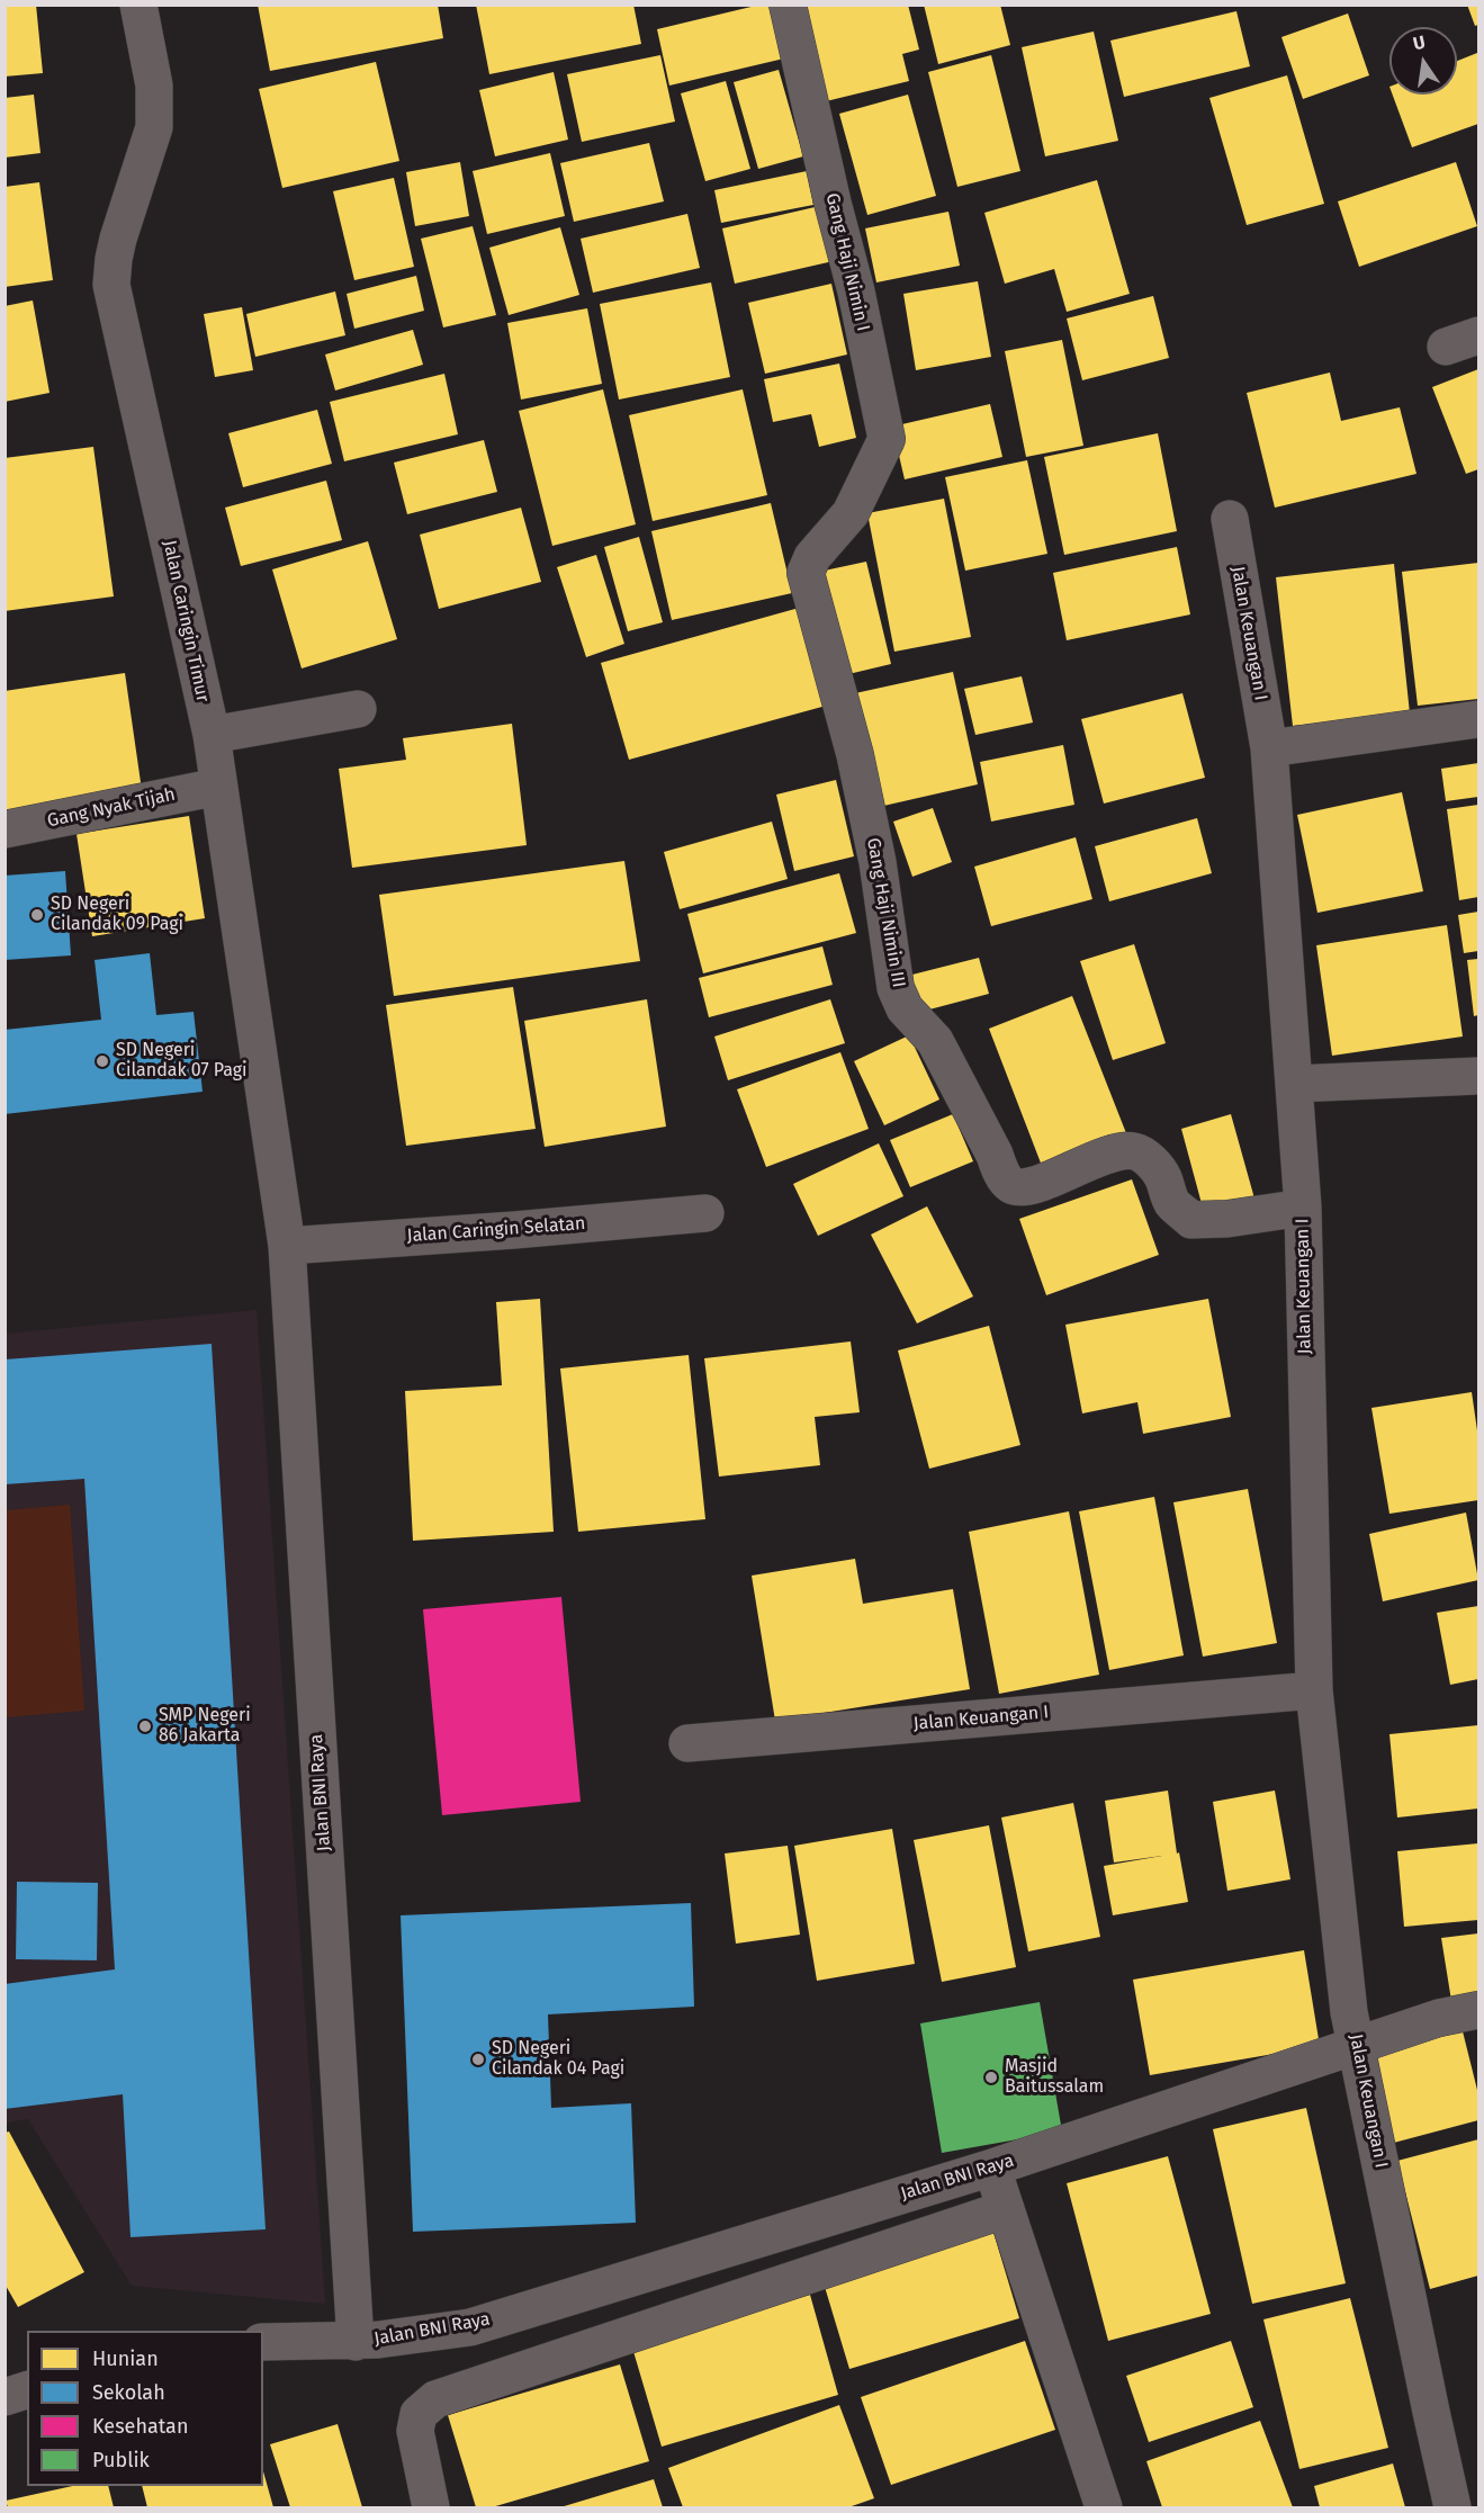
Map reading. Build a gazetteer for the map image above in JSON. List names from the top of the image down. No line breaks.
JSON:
{"streets":{"street":["Gang Haji Nimin I","Jalan Caringin Timur","Jalan Keuangan I","Gang Nyak Tijah","Gang Haji Nimin III","Jalan Caringin Selatan","Jalan BNI Raya"]},"crossings":[["Gang Haji Nimin I","Gang Haji Nimin III"],["Jalan Caringin Timur","Gang Nyak Tijah"],["Jalan Caringin Timur","Jalan Caringin Selatan"],["Jalan Caringin Timur","Jalan BNI Raya"],["Jalan Keuangan I","Gang Haji Nimin III"],["Jalan Keuangan I","Jalan BNI Raya"],["Jalan Caringin Selatan","Jalan BNI Raya"]],"places":["SD Negeri Cilandak 09 Pagi","SD Negeri Cilandak 07 Pagi","SMP Negeri 86 Jakarta","SD Negeri Cilandak 04 Pagi","Masjid Baitussalam"],"legend":["Hunian","Sekolah","Kesehatan","Publik"],"north":"top"}
